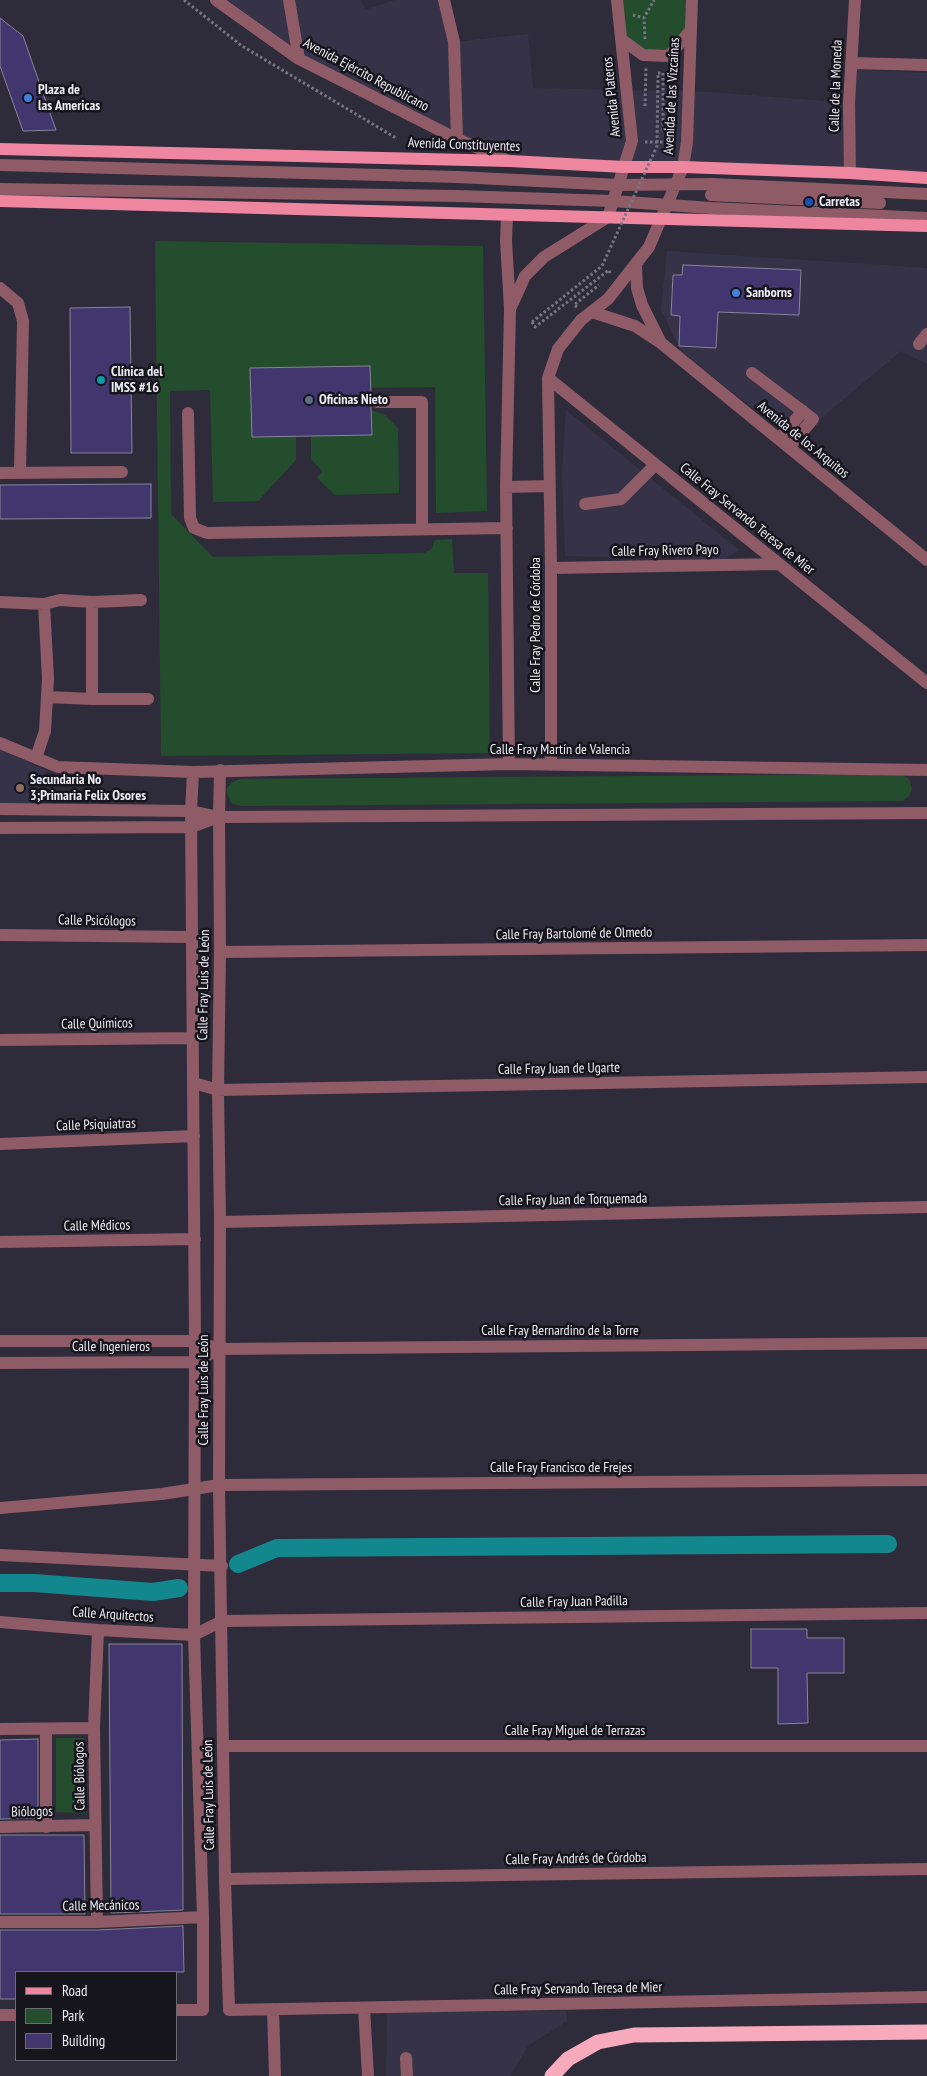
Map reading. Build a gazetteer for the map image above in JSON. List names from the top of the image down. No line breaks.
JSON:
{"streets":{"main road":["Avenida Constituyentes"],"street":["Avenida Ejército Republicano","Calle de la Moneda","Avenida de las Vizcaínas","Avenida Plateros","Avenida de los Arquitos","Calle Fray Servando Teresa de Mier","Calle Fray Rivero Payo","Calle Fray Pedro de Córdoba","Calle Fray Martín de Valencia","Calle Psicólogos","Calle Fray Bartolomé de Olmedo","Calle Fray Luis de León","Calle Químicos","Calle Fray Juan de Ugarte","Calle Psiquiatras","Calle Fray Juan de Torquemada","Calle Médicos","Calle Fray Bernardino de la Torre","Calle Ingenieros","Calle Fray Francisco de Frejes","Calle Fray Juan Padilla","Calle Arquitectos","Calle Fray Miguel de Terrazas","Calle Biólogos","Biólogos","Calle Fray Andrés de Córdoba","Calle Mecánicos"]},"crossings":[["Avenida Ejército Republicano","Avenida Constituyentes"],["Calle de la Moneda","Avenida Constituyentes"],["Avenida de las Vizcaínas","Avenida Constituyentes"],["Avenida de las Vizcaínas","Calle Fray Pedro de Córdoba"],["Avenida Plateros","Avenida Constituyentes"],["Avenida Plateros","Calle Fray Pedro de Córdoba"],["Avenida de los Arquitos","Calle Fray Pedro de Córdoba"],["Calle Fray Servando Teresa de Mier","Calle Fray Rivero Payo"],["Calle Fray Servando Teresa de Mier","Calle Fray Pedro de Córdoba"],["Calle Fray Servando Teresa de Mier","Calle Fray Luis de León"],["Calle Fray Rivero Payo","Calle Fray Pedro de Córdoba"],["Calle Fray Pedro de Córdoba","Calle Fray Martín de Valencia"],["Calle Fray Martín de Valencia","Calle Fray Luis de León"],["Calle Psicólogos","Calle Fray Luis de León"],["Calle Fray Bartolomé de Olmedo","Calle Fray Luis de León"],["Calle Fray Luis de León","Calle Químicos"],["Calle Fray Luis de León","Calle Fray Juan de Ugarte"],["Calle Fray Luis de León","Calle Psiquiatras"],["Calle Fray Luis de León","Calle Fray Juan de Torquemada"],["Calle Fray Luis de León","Calle Médicos"],["Calle Fray Luis de León","Calle Fray Bernardino de la Torre"],["Calle Fray Luis de León","Calle Ingenieros"],["Calle Fray Luis de León","Calle Fray Francisco de Frejes"],["Calle Fray Luis de León","Calle Fray Juan Padilla"],["Calle Fray Luis de León","Calle Arquitectos"],["Calle Fray Luis de León","Calle Fray Miguel de Terrazas"],["Calle Fray Luis de León","Calle Fray Andrés de Córdoba"],["Calle Fray Luis de León","Calle Mecánicos"],["Calle Fray Bernardino de la Torre","Calle Ingenieros"],["Calle Fray Juan Padilla","Calle Arquitectos"],["Calle Arquitectos","Calle Biólogos"],["Calle Biólogos","Biólogos"],["Calle Biólogos","Calle Mecánicos"]],"places":["Plaza de las Americas","Carretas","Sanborns","Clínica del IMSS #16","Oficinas Nieto","Secundaria No 3;Primaria Felix Osores"],"legend":["Road","Park","Building"]}
